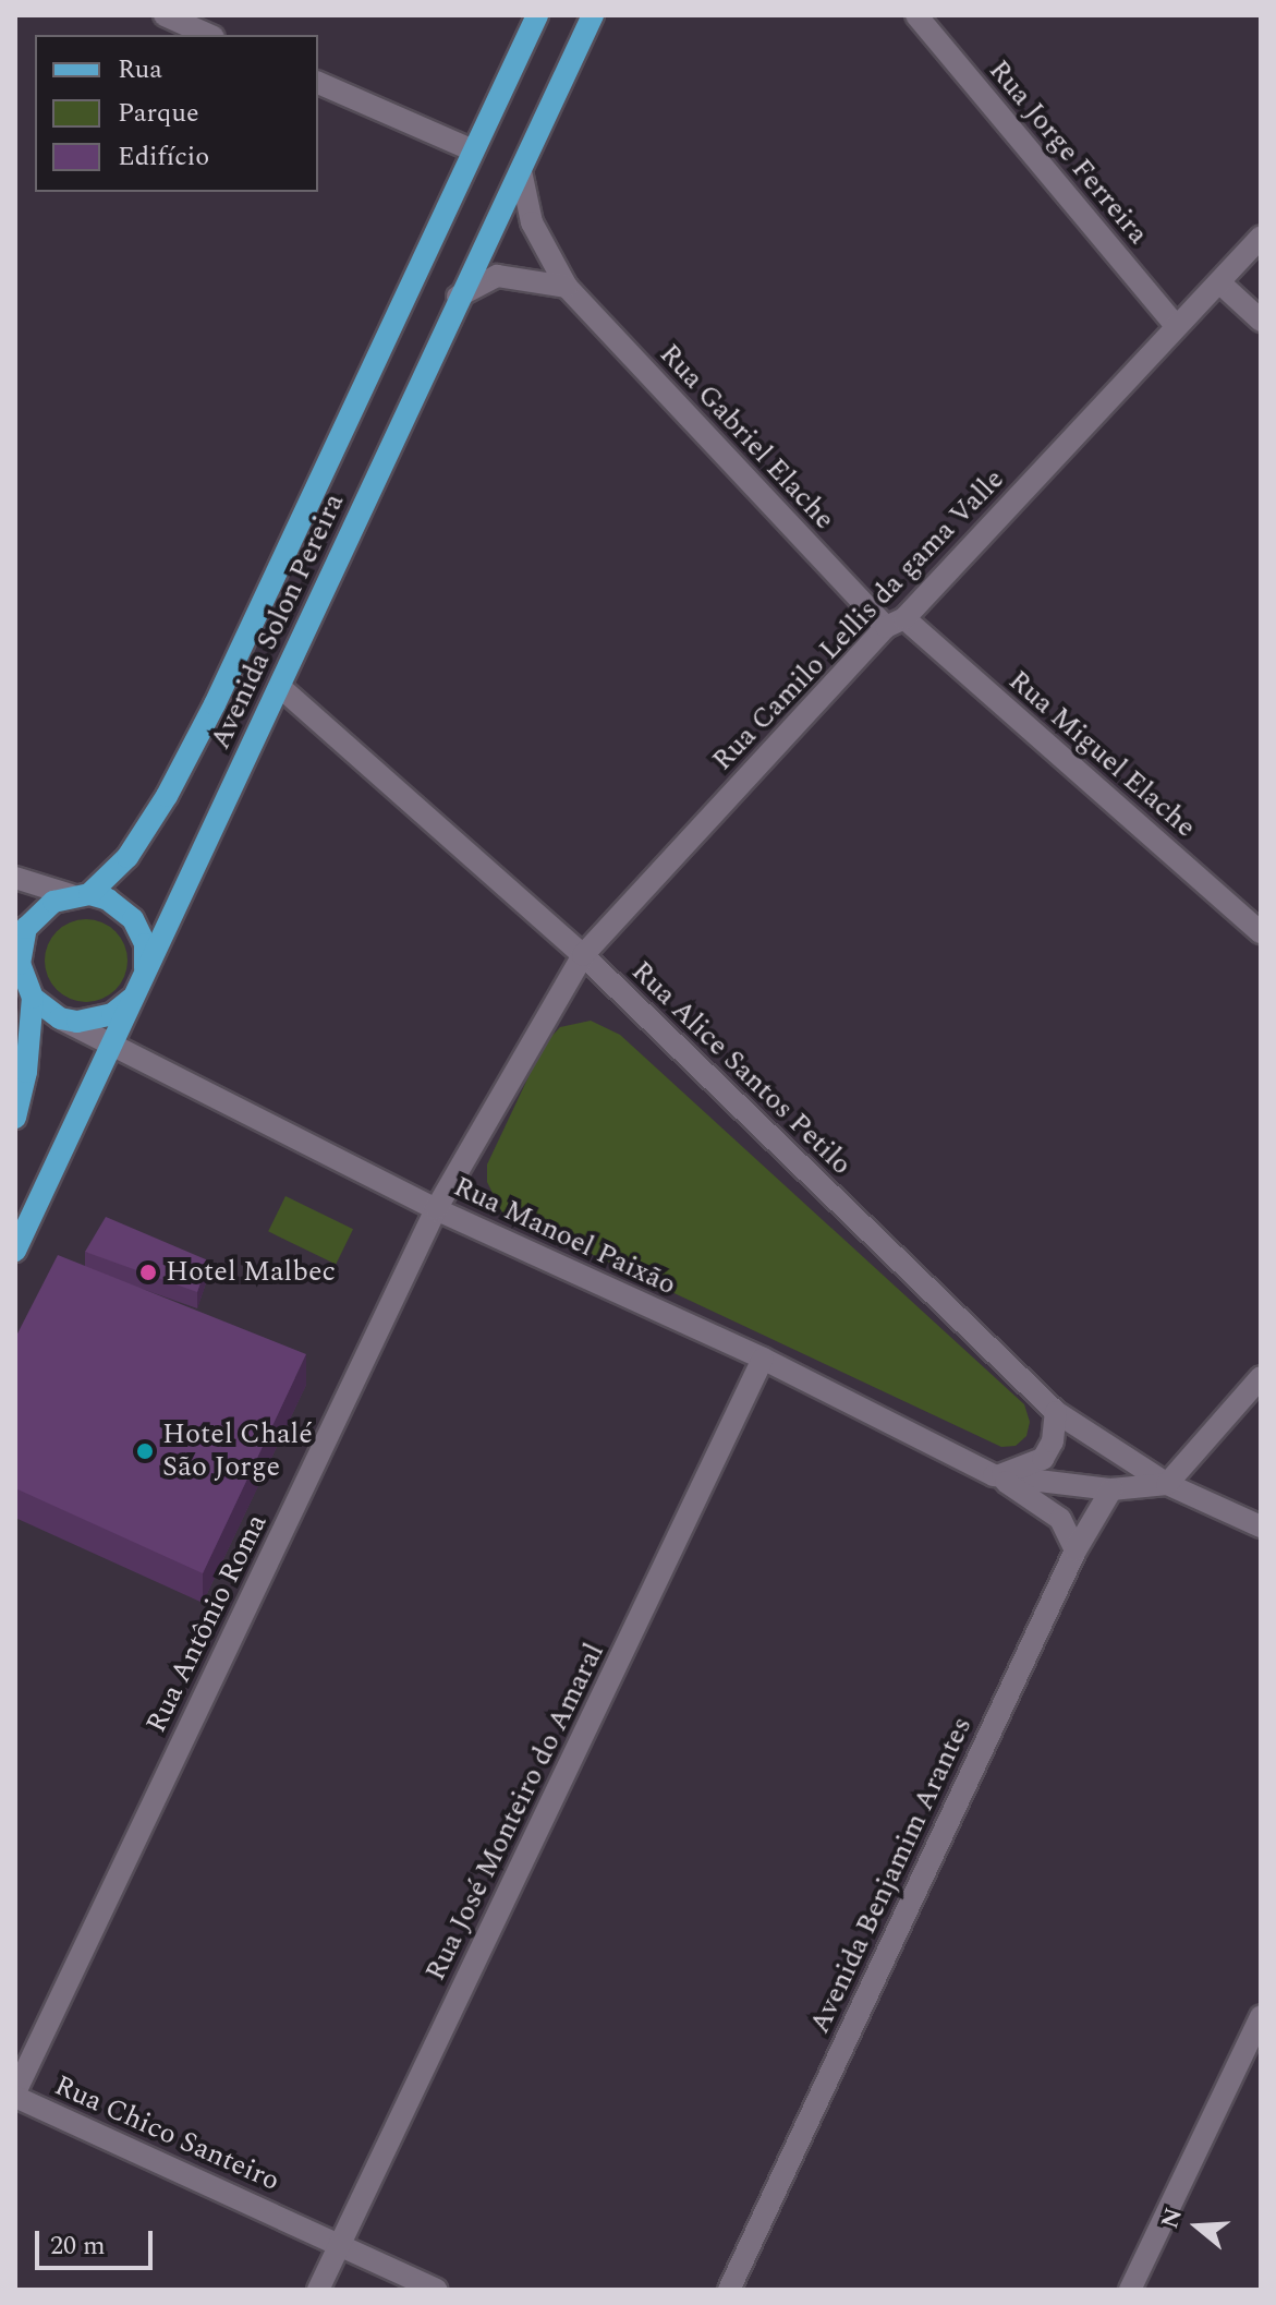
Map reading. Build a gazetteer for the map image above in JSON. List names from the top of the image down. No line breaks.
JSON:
{"streets":{"main road":["Avenida Solon Pereira"],"street":["Rua Jorge Ferreira","Rua Gabriel Elache","Rua Camilo Lellis da gama Valle","Rua Miguel Elache","Rua Alice Santos Petilo","Rua Manoel Paixão","Rua Antônio Roma","Rua José Monteiro do Amaral","Avenida Benjamim Arantes","Rua Chico Santeiro"]},"crossings":[["Rua Jorge Ferreira","Rua Camilo Lellis da gama Valle"],["Rua Gabriel Elache","Rua Camilo Lellis da gama Valle"],["Rua Gabriel Elache","Avenida Solon Pereira"],["Rua Gabriel Elache","Rua Miguel Elache"],["Rua Camilo Lellis da gama Valle","Rua Miguel Elache"],["Rua Camilo Lellis da gama Valle","Rua Alice Santos Petilo"],["Rua Camilo Lellis da gama Valle","Rua Antônio Roma"],["Avenida Solon Pereira","Rua Alice Santos Petilo"],["Avenida Solon Pereira","Rua Manoel Paixão"],["Rua Alice Santos Petilo","Rua Manoel Paixão"],["Rua Alice Santos Petilo","Rua Antônio Roma"],["Rua Manoel Paixão","Rua Antônio Roma"],["Rua Manoel Paixão","Rua José Monteiro do Amaral"],["Rua Manoel Paixão","Avenida Benjamim Arantes"],["Rua Antônio Roma","Rua Chico Santeiro"],["Rua José Monteiro do Amaral","Rua Chico Santeiro"]],"places":["Hotel Malbec","Hotel Chalé São Jorge"],"legend":["Rua","Parque","Edifício"],"scale_bar":"20 m","north":"left"}
